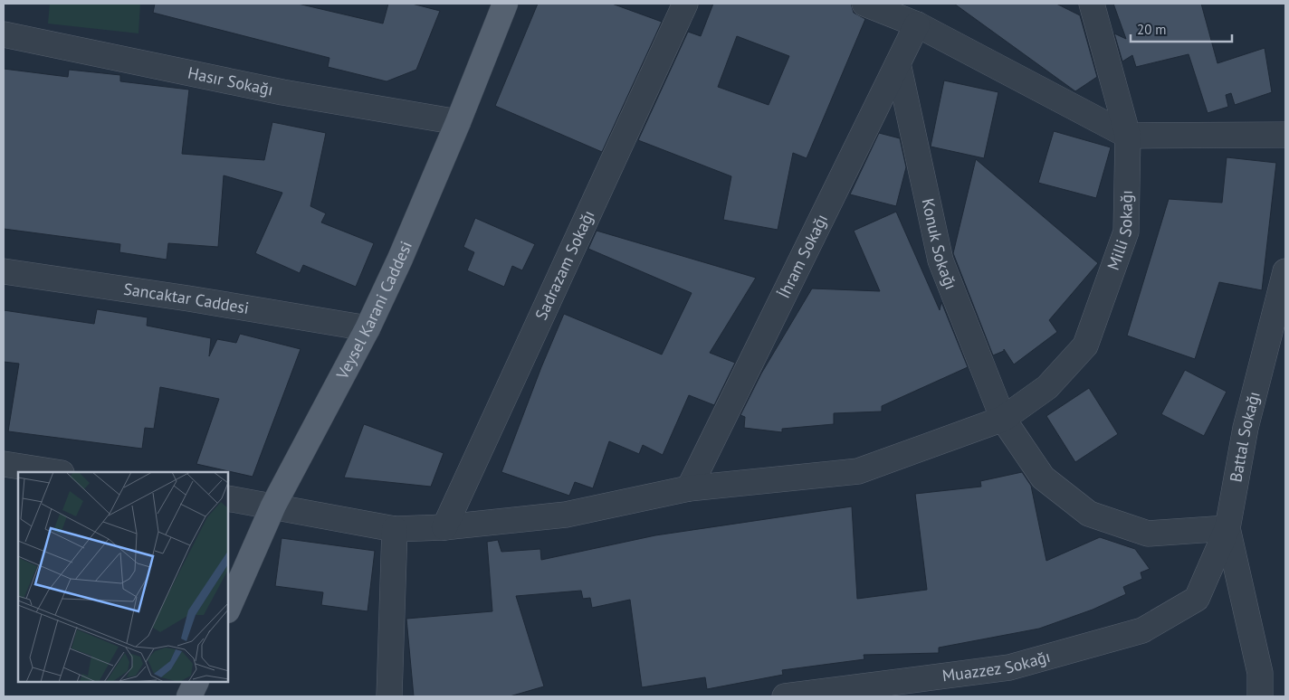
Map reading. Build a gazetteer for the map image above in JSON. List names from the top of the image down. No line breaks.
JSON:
{"streets":{"main road":["Veysel Karani Caddesi"],"street":["Hasır Sokağı","Milli Sokağı","Konuk Sokağı","İhram Sokağı","Sadrazam Sokağı","Sancaktar Caddesi","Battal Sokağı","Muazzez Sokağı"]},"crossings":[["Hasır Sokağı","Veysel Karani Caddesi"],["Milli Sokağı","Konuk Sokağı"],["Milli Sokağı","İhram Sokağı"],["Milli Sokağı","Sadrazam Sokağı"],["Milli Sokağı","Veysel Karani Caddesi"],["Konuk Sokağı","İhram Sokağı"],["Konuk Sokağı","Battal Sokağı"],["Sancaktar Caddesi","Veysel Karani Caddesi"],["Battal Sokağı","Muazzez Sokağı"]],"scale_bar":"20 m"}
